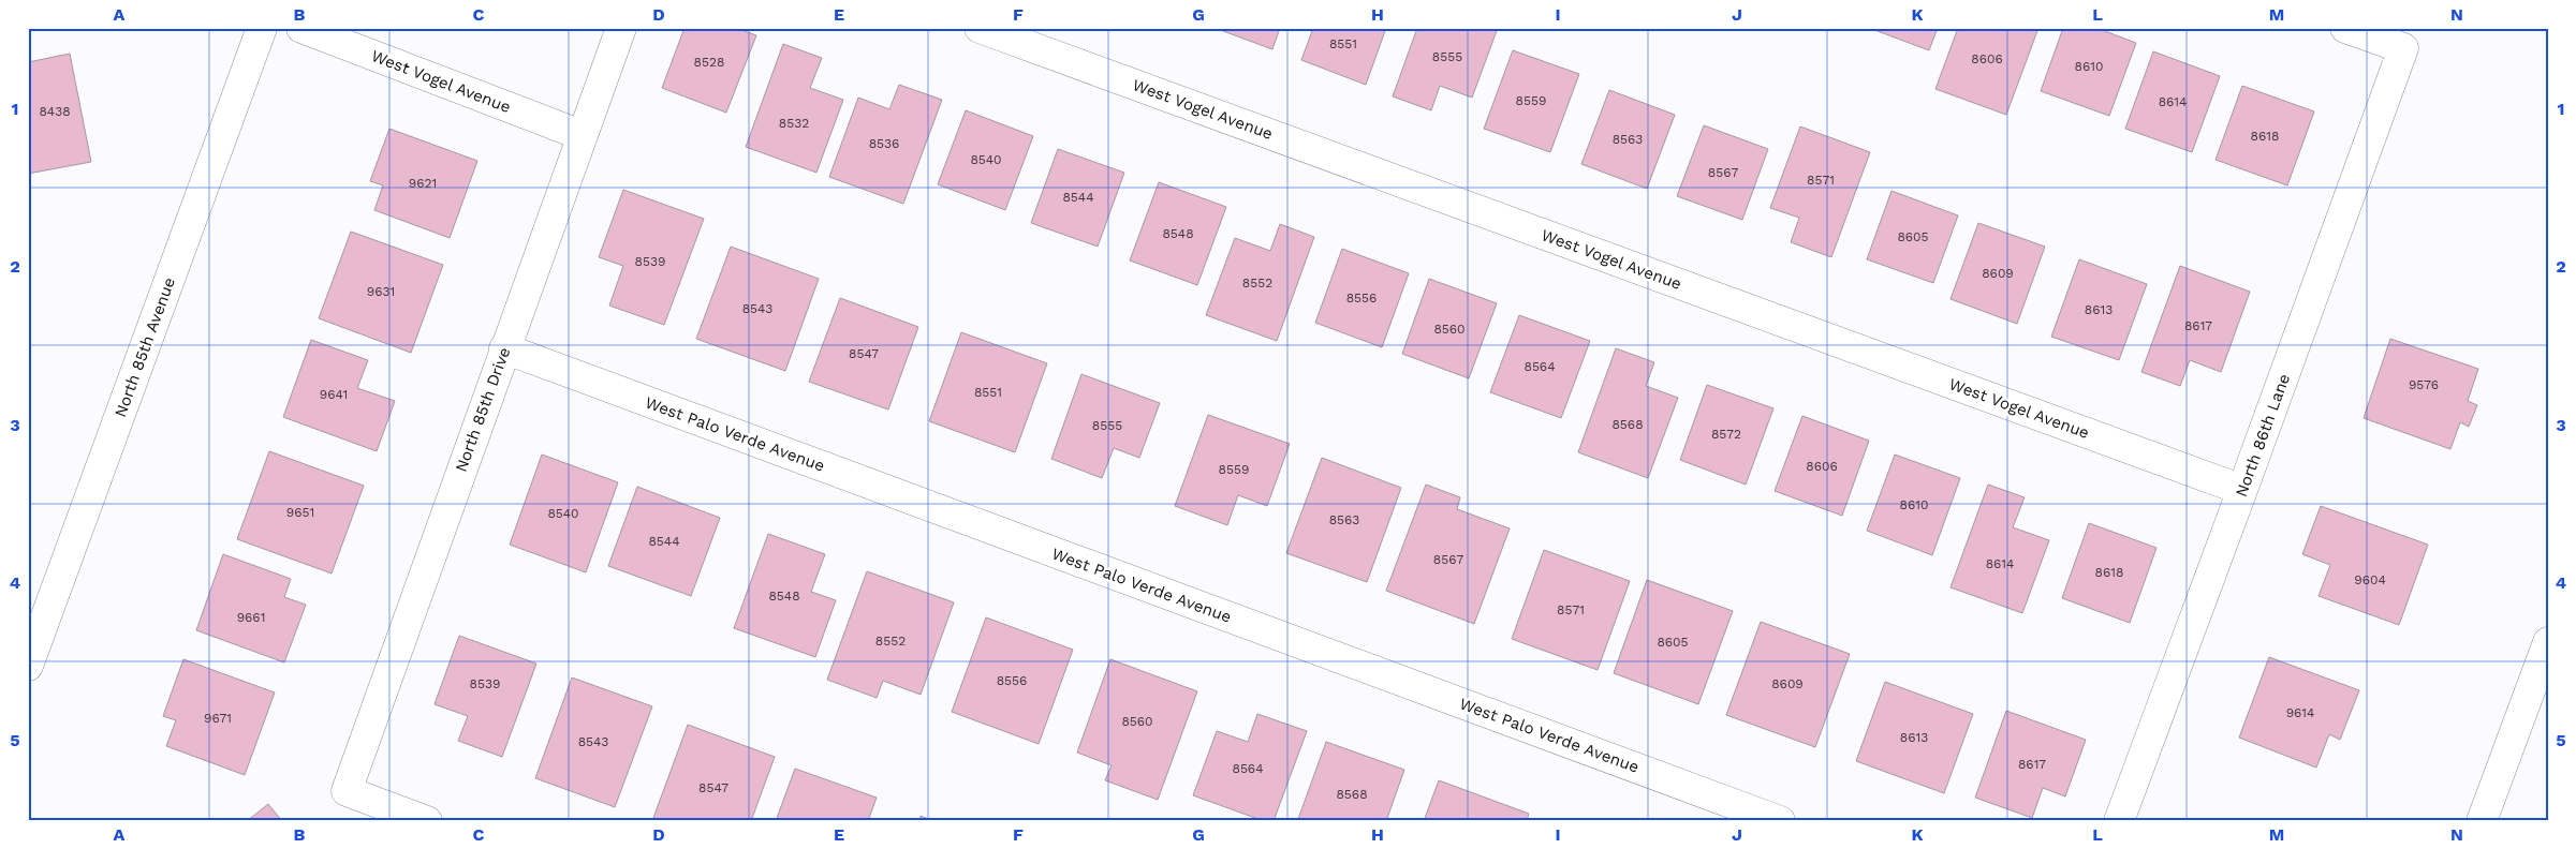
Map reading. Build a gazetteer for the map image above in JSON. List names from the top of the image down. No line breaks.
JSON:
{"streets":{"street":["West Vogel Avenue","North 85th Avenue","North 85th Drive","West Palo Verde Avenue","North 86th Lane"]},"crossings":[["West Vogel Avenue","North 85th Drive"],["West Vogel Avenue","North 86th Lane"],["North 85th Drive","West Palo Verde Avenue"]],"house_numbers":["8551","8555","8606","8528","8610","8559","8614","8438","8532","8618","8563","8536","8540","8567","8571","9621","8544","8548","8605","8539","8609","8552","9631","8556","8543","8613","8617","8560","8547","8564","9576","8551","9641","8568","8555","8572","8606","8559","8610","9651","8540","8563","8544","8567","8614","8618","9604","8548","8571","9661","8552","8605","8556","8539","8609","9614","9671","8560","8613","8543","8617","8564","8547","8568"],"grid":{"columns":["A","B","C","D","E","F","G","H","I","J","K","L","M","N"],"rows":["1","2","3","4","5"]}}
